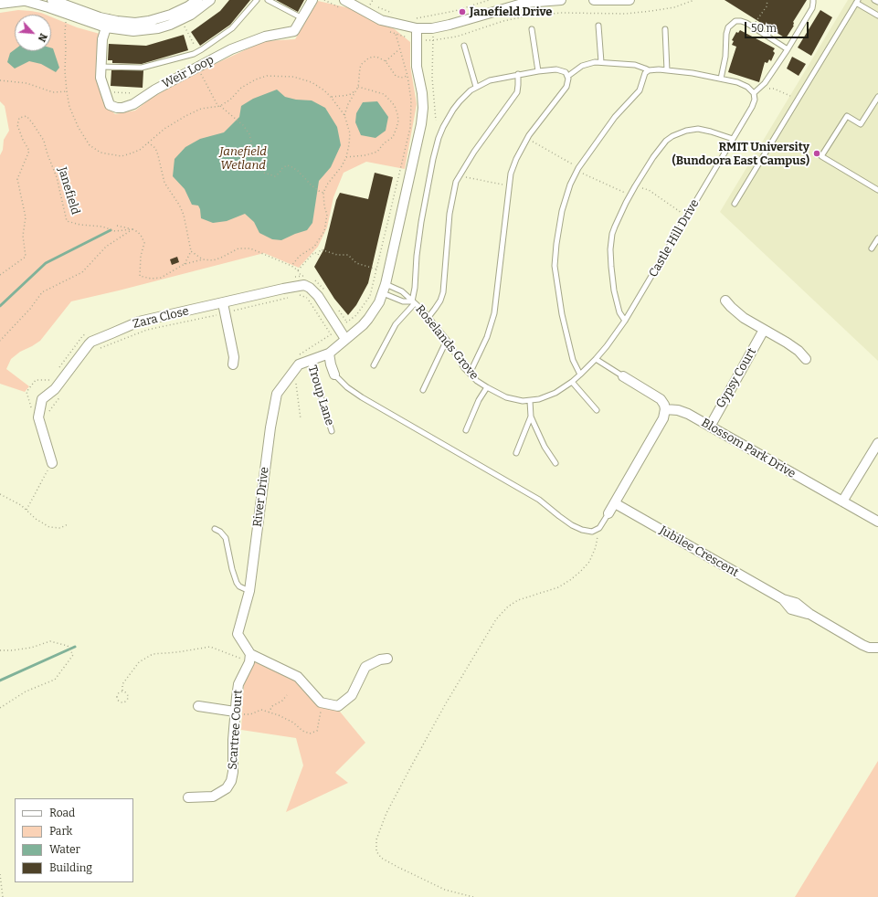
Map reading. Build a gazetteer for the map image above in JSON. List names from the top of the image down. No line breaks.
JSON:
{"streets":{"street":["Weir Loop","Zara Close","Gypsy Court","Blossom Park Drive","River Drive","Jubilee Crescent","Scartree Court"],"lane":["Castle Hill Drive","Roselands Grove","Troup Lane"],"path":["Janefield"]},"crossings":[["Castle Hill Drive","Roselands Grove"],["Gypsy Court","Blossom Park Drive"],["Troup Lane","River Drive"],["River Drive","Scartree Court"]],"parks":["Janefield Wetland"],"places":["Janefield Drive","RMIT University (Bundoora East Campus)"],"legend":["Road","Park","Water","Building"],"scale_bar":"50 m","north":"bottom right"}
